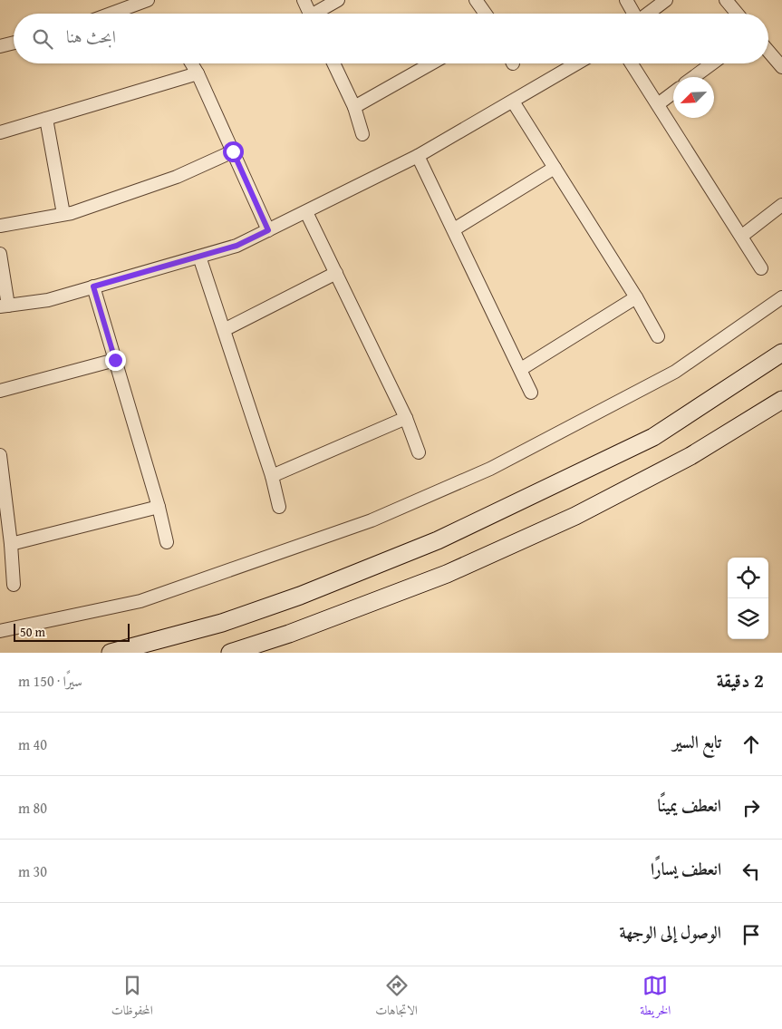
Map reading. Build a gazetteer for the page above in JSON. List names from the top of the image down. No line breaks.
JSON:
{"scale_bar":"50 m","north":"bottom left","page":{"search":"ابحث هنا","scale":"50 m","heading":["2 دقيقة","سيرًا · 150 m"],"list":[["تابع السير","40 m"],["انعطف يمينًا","80 m"],["انعطف يسارًا","30 m"],"الوصول إلى الوجهة"],"nav":["الخريطة","الاتجاهات","المحفوظات"]}}
